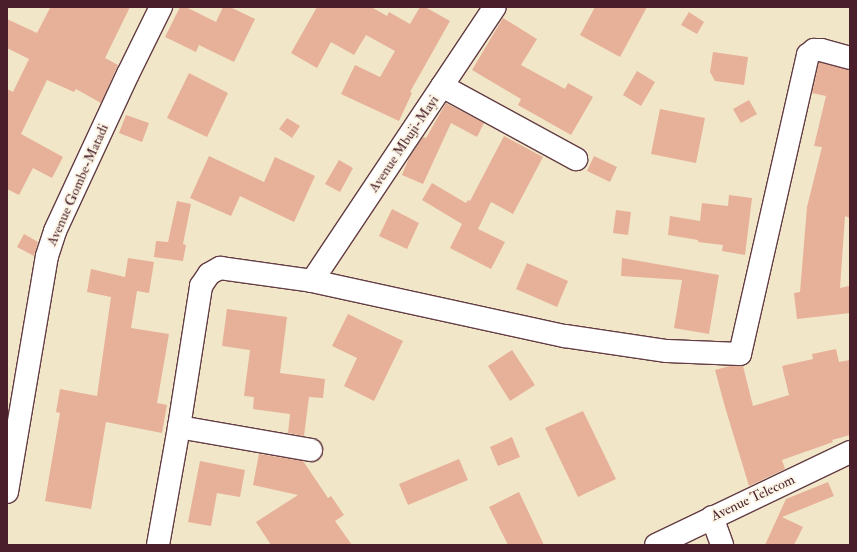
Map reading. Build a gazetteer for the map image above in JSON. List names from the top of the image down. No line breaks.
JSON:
{"streets":{"street":["Avenue Mbuji-Mayi","Avenue Gombe-Matadi","Avenue Telecom"]}}
